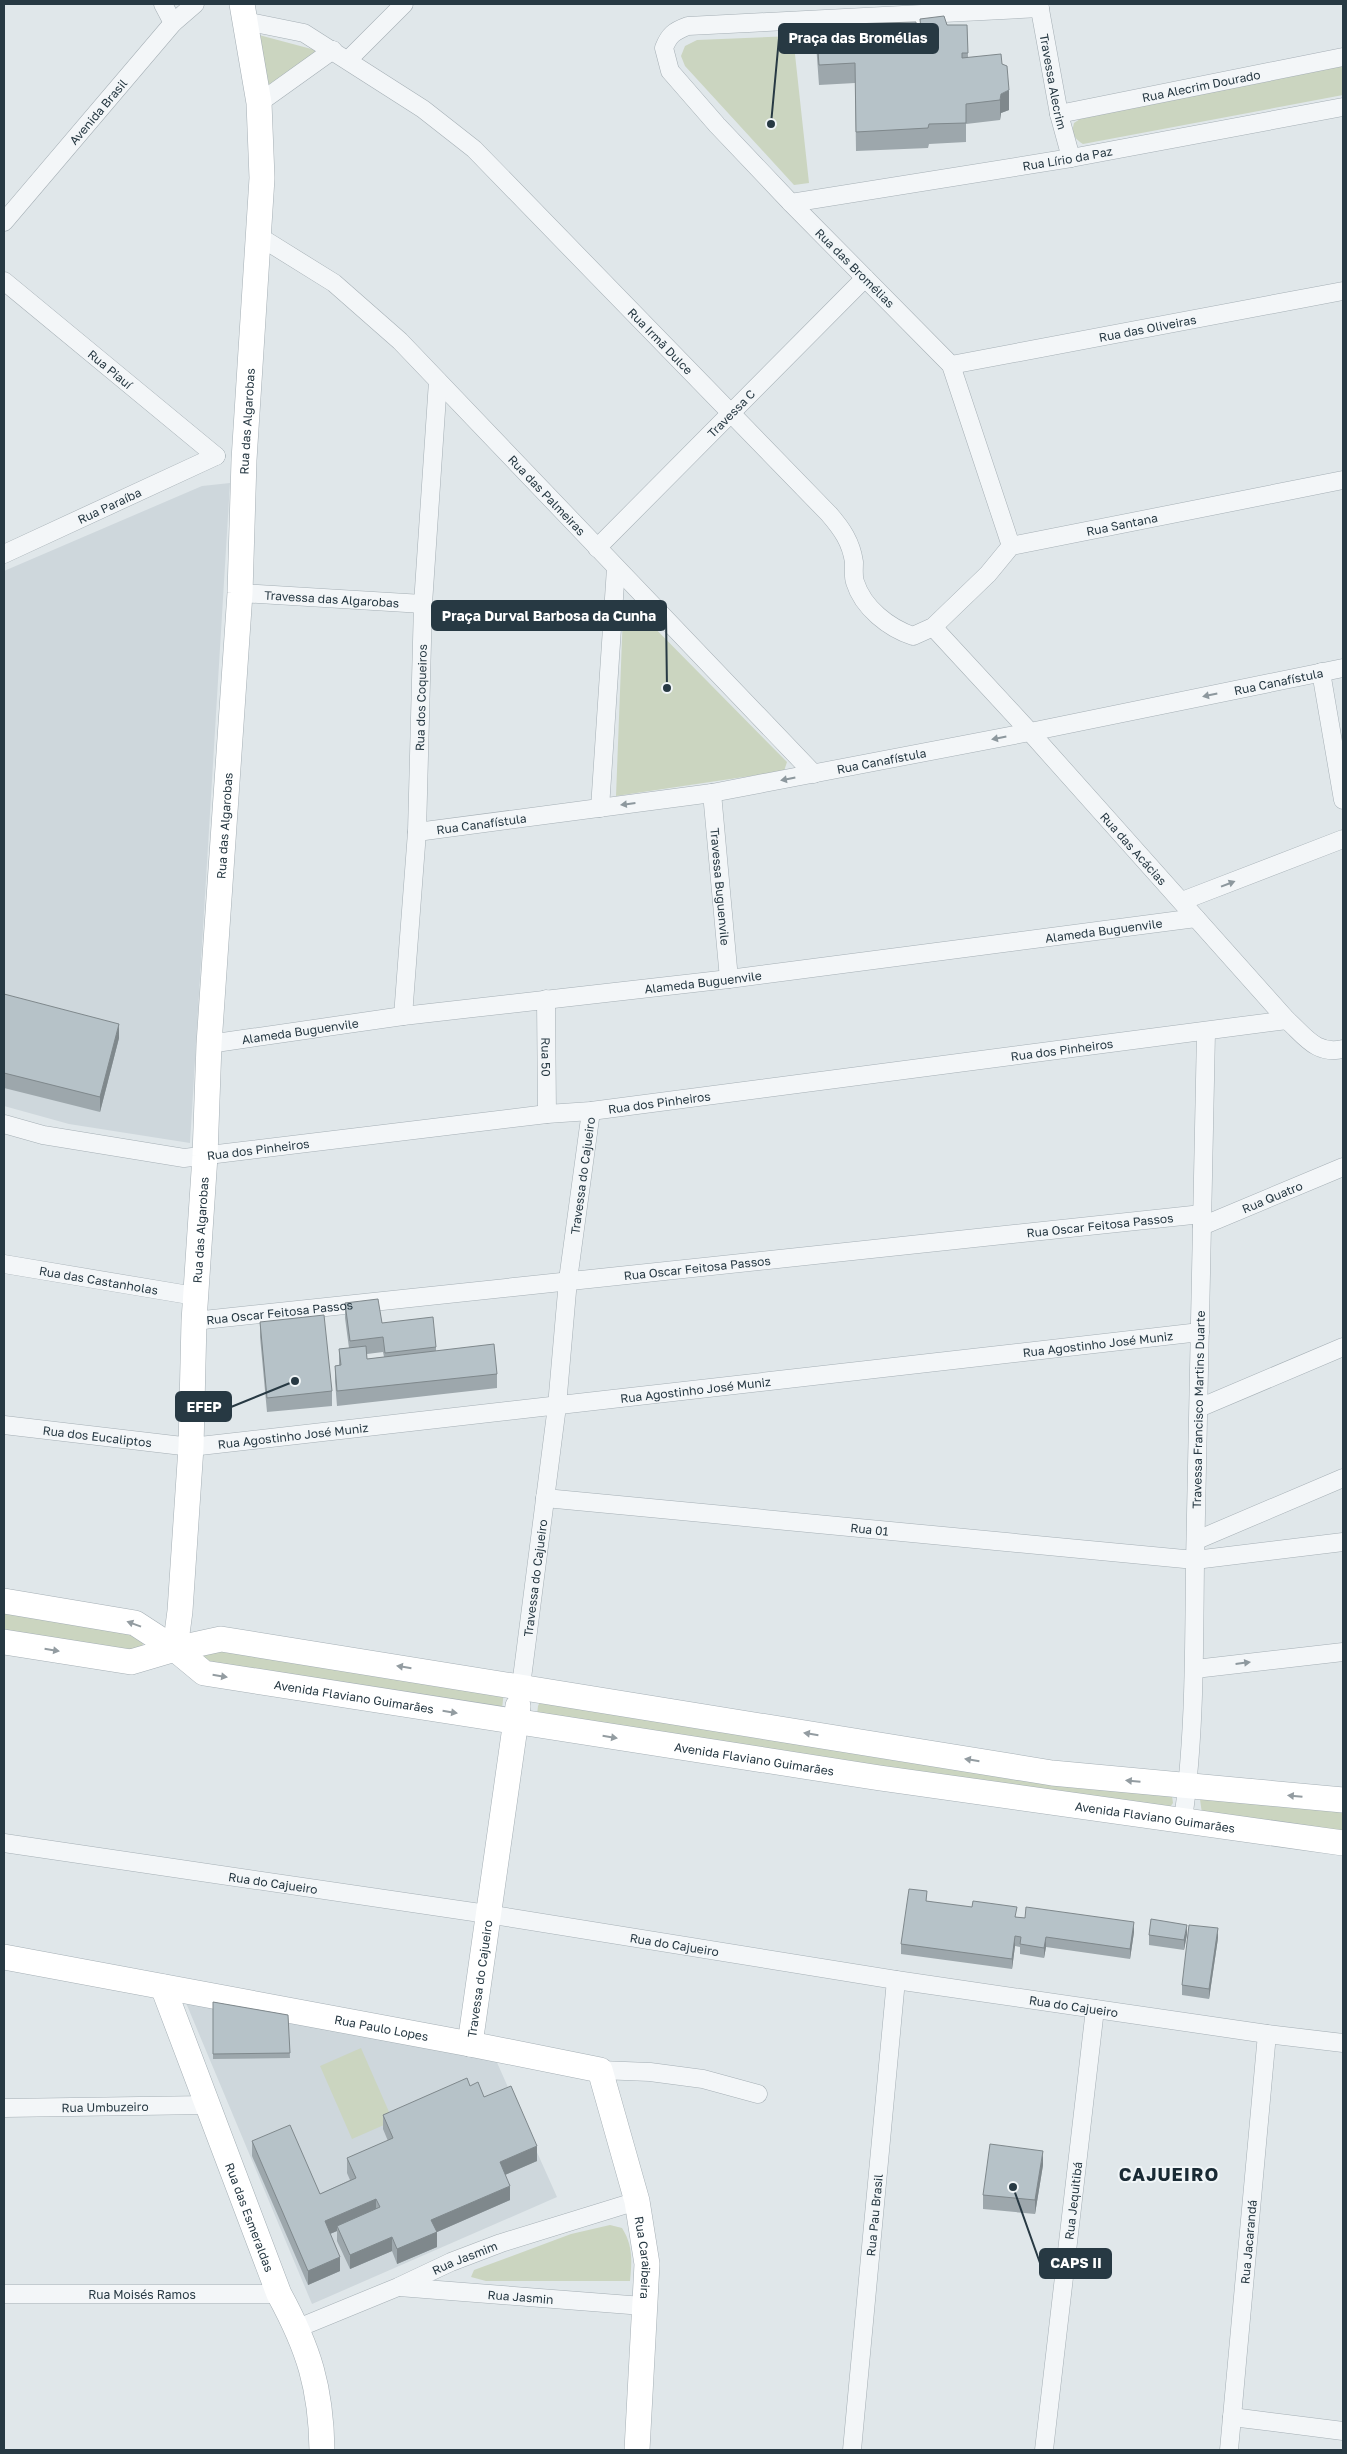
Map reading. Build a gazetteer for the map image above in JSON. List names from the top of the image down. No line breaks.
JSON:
{"streets":{"street":["Travessa Alecrim","Rua Alecrim Dourado","Avenida Brasil","Rua Lírio da Paz","Rua das Bromélias","Rua das Oliveiras","Rua Irmã Dulce","Rua Piauí","Travessa C","Rua das Algarobas","Rua das Palmeiras","Rua Paraíba","Rua Santana","Travessa das Algarobas","Rua Canafístula","Rua dos Coqueiros","Rua das Acácias","Travessa Buguenvile","Alameda Buguenvile","Rua dos Pinheiros","Rua 50","Travessa do Cajueiro","Rua Quatro","Rua Oscar Feitosa Passos","Rua das Castanholas","Rua Agostinho José Muniz","Travessa Francisco Martins Duarte","Rua dos Eucaliptos","Rua 01","Avenida Flaviano Guimarães","Rua do Cajueiro","Rua Paulo Lopes","Rua Umbuzeiro","Rua Jequitibá","Rua Pau Brasil","Rua das Esmeraldas","Rua Jacarandá","Rua Jasmim","Rua Caraibeira","Rua Moisés Ramos","Rua Jasmin"]},"crossings":[["Travessa Alecrim","Rua Alecrim Dourado"],["Travessa Alecrim","Rua Lírio da Paz"],["Travessa Alecrim","Rua das Bromélias"],["Rua Lírio da Paz","Rua das Bromélias"],["Rua das Bromélias","Rua das Oliveiras"],["Rua das Bromélias","Travessa C"],["Rua das Bromélias","Rua Santana"],["Rua Irmã Dulce","Travessa C"],["Rua Irmã Dulce","Rua das Algarobas"],["Rua Irmã Dulce","Rua das Acácias"],["Rua Piauí","Rua Paraíba"],["Travessa C","Rua das Palmeiras"],["Rua das Algarobas","Rua das Palmeiras"],["Rua das Algarobas","Travessa das Algarobas"],["Rua das Algarobas","Alameda Buguenvile"],["Rua das Algarobas","Rua dos Pinheiros"],["Rua das Algarobas","Rua Oscar Feitosa Passos"],["Rua das Algarobas","Rua das Castanholas"],["Rua das Algarobas","Rua Agostinho José Muniz"],["Rua das Algarobas","Rua dos Eucaliptos"],["Rua das Algarobas","Avenida Flaviano Guimarães"],["Rua das Palmeiras","Rua Canafístula"],["Rua das Palmeiras","Rua dos Coqueiros"],["Travessa das Algarobas","Rua dos Coqueiros"],["Rua Canafístula","Rua dos Coqueiros"],["Rua Canafístula","Rua das Acácias"],["Rua Canafístula","Travessa Buguenvile"],["Rua dos Coqueiros","Alameda Buguenvile"],["Rua das Acácias","Alameda Buguenvile"],["Rua das Acácias","Rua dos Pinheiros"],["Travessa Buguenvile","Alameda Buguenvile"],["Alameda Buguenvile","Rua 50"],["Rua dos Pinheiros","Rua 50"],["Rua dos Pinheiros","Travessa do Cajueiro"],["Rua dos Pinheiros","Travessa Francisco Martins Duarte"],["Travessa do Cajueiro","Rua Oscar Feitosa Passos"],["Travessa do Cajueiro","Rua Agostinho José Muniz"],["Travessa do Cajueiro","Rua 01"],["Travessa do Cajueiro","Avenida Flaviano Guimarães"],["Travessa do Cajueiro","Rua do Cajueiro"],["Travessa do Cajueiro","Rua Paulo Lopes"],["Rua Quatro","Rua Oscar Feitosa Passos"],["Rua Quatro","Travessa Francisco Martins Duarte"],["Rua Oscar Feitosa Passos","Travessa Francisco Martins Duarte"],["Rua Agostinho José Muniz","Travessa Francisco Martins Duarte"],["Rua Agostinho José Muniz","Rua dos Eucaliptos"],["Travessa Francisco Martins Duarte","Rua 01"],["Travessa Francisco Martins Duarte","Avenida Flaviano Guimarães"],["Rua do Cajueiro","Rua Jequitibá"],["Rua do Cajueiro","Rua Pau Brasil"],["Rua do Cajueiro","Rua Jacarandá"],["Rua Paulo Lopes","Rua das Esmeraldas"],["Rua Paulo Lopes","Rua Caraibeira"],["Rua Umbuzeiro","Rua das Esmeraldas"],["Rua das Esmeraldas","Rua Jasmim"],["Rua das Esmeraldas","Rua Moisés Ramos"],["Rua Jasmim","Rua Caraibeira"],["Rua Jasmim","Rua Jasmin"],["Rua Caraibeira","Rua Jasmin"]],"one_way":["Rua Canafístula"],"districts":["CAJUEIRO"],"places":["Praça das Bromélias","Praça Durval Barbosa da Cunha","EFEP","CAPS II"]}
